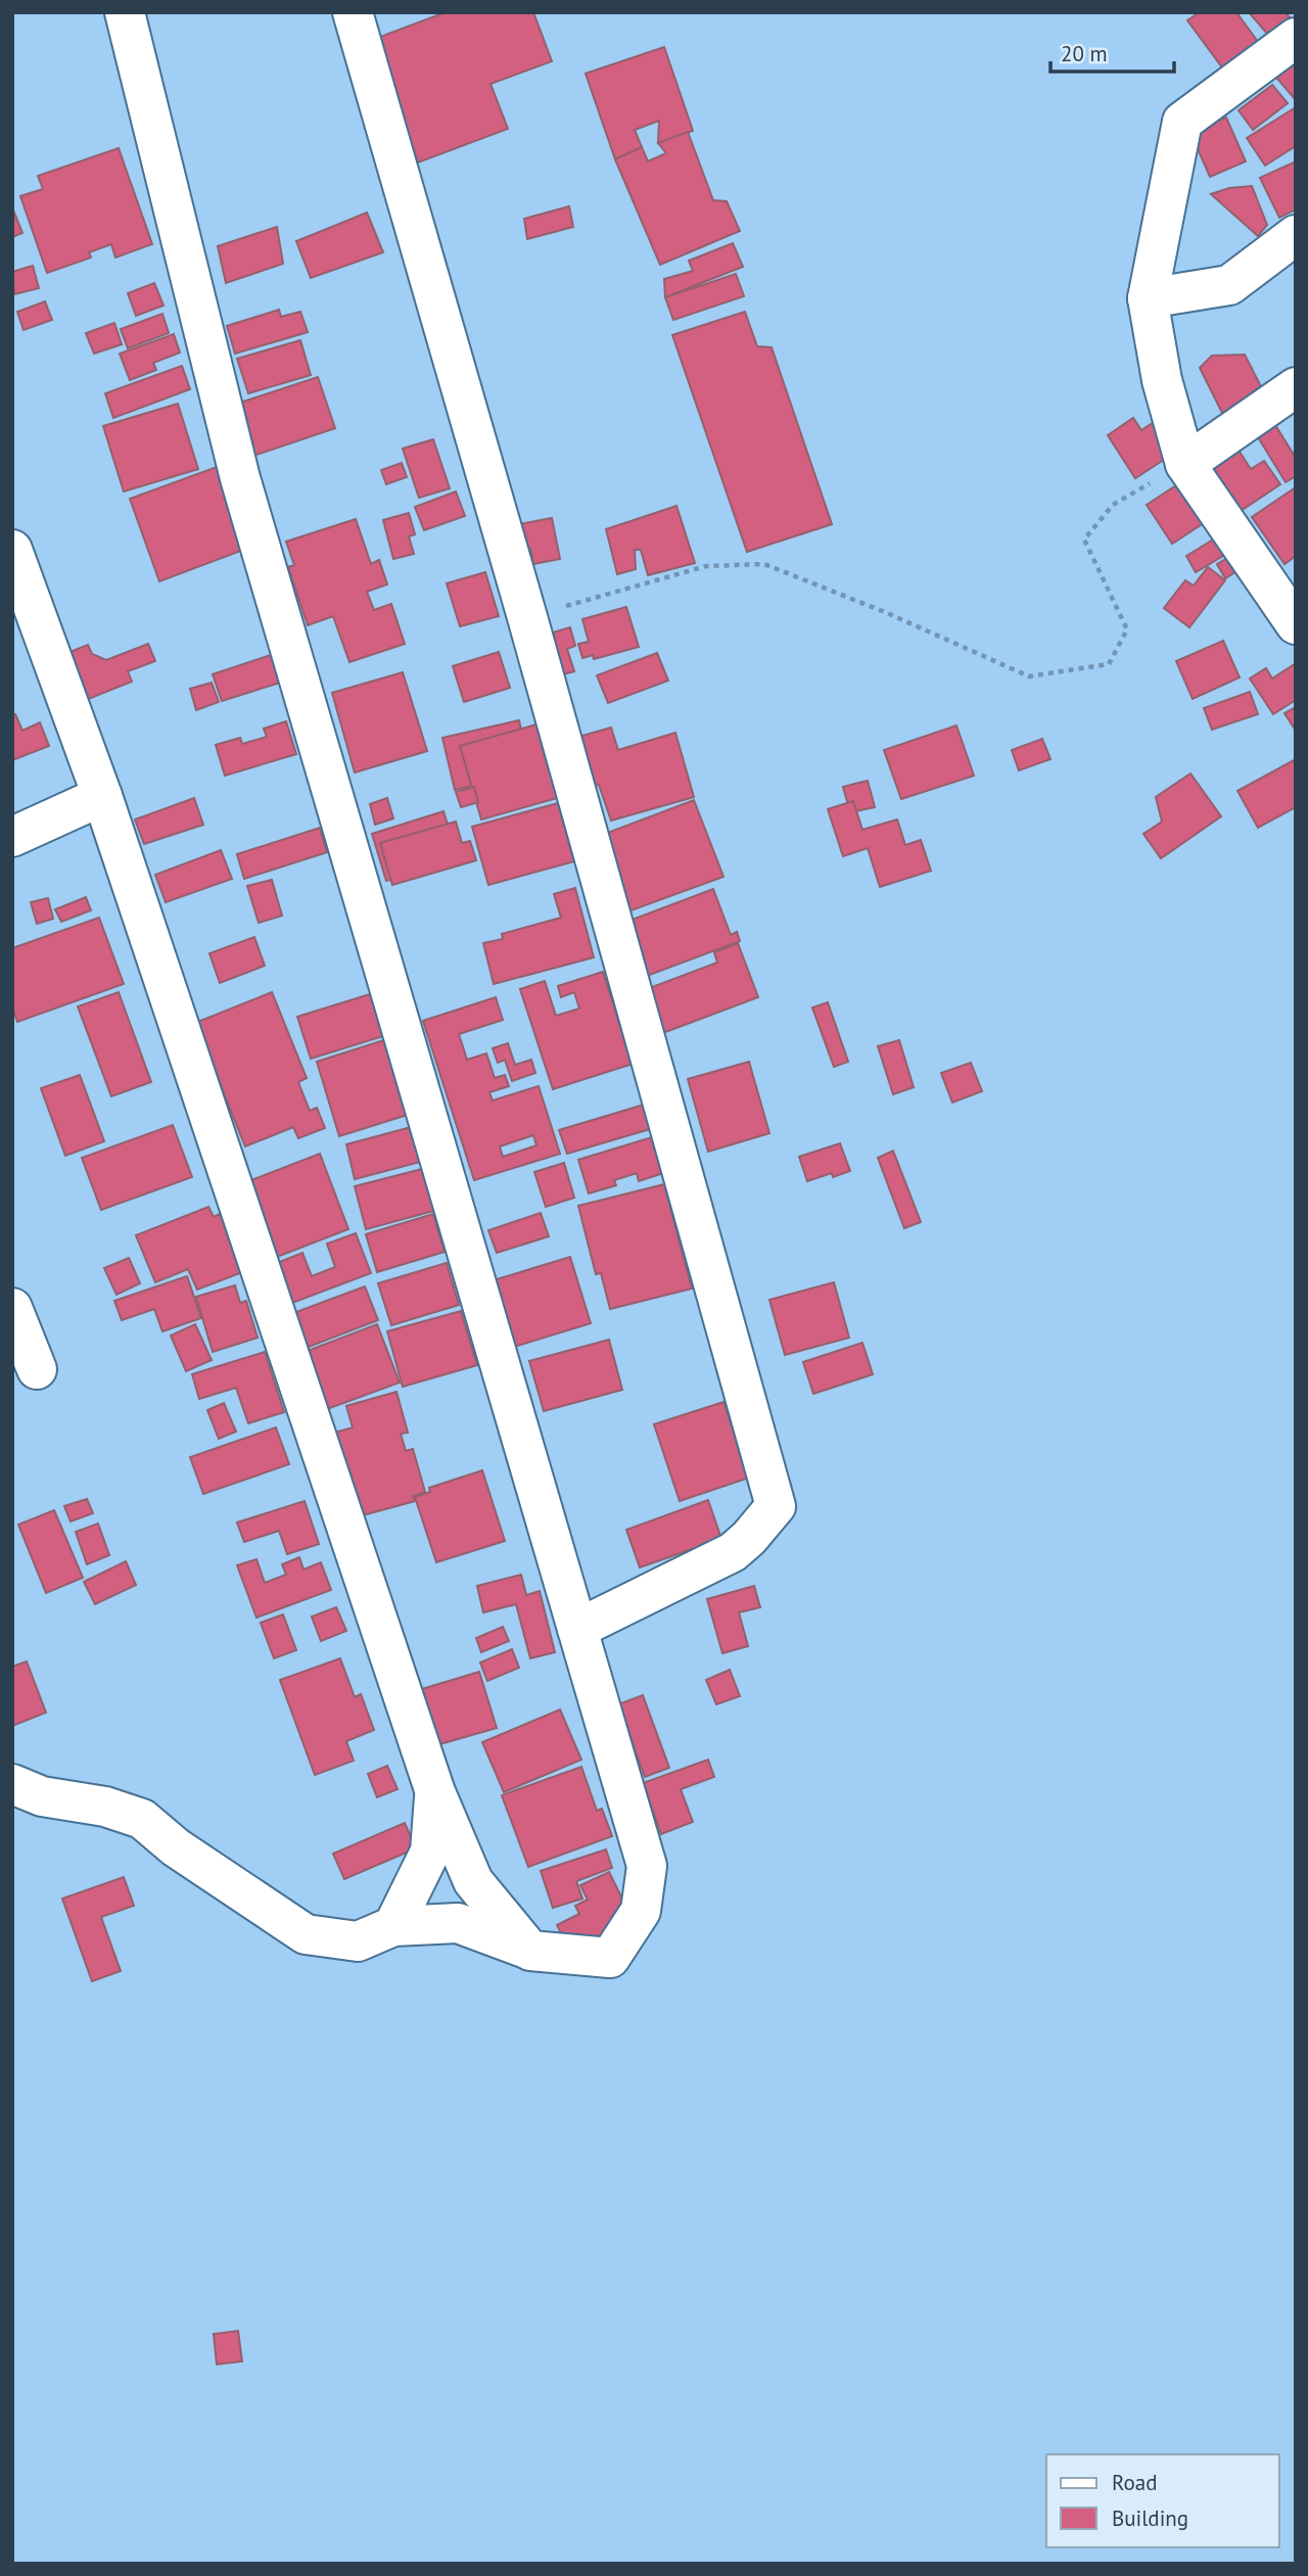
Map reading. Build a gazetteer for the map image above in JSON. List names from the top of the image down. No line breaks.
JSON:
{"legend":["Road","Building"],"scale_bar":"20 m"}
